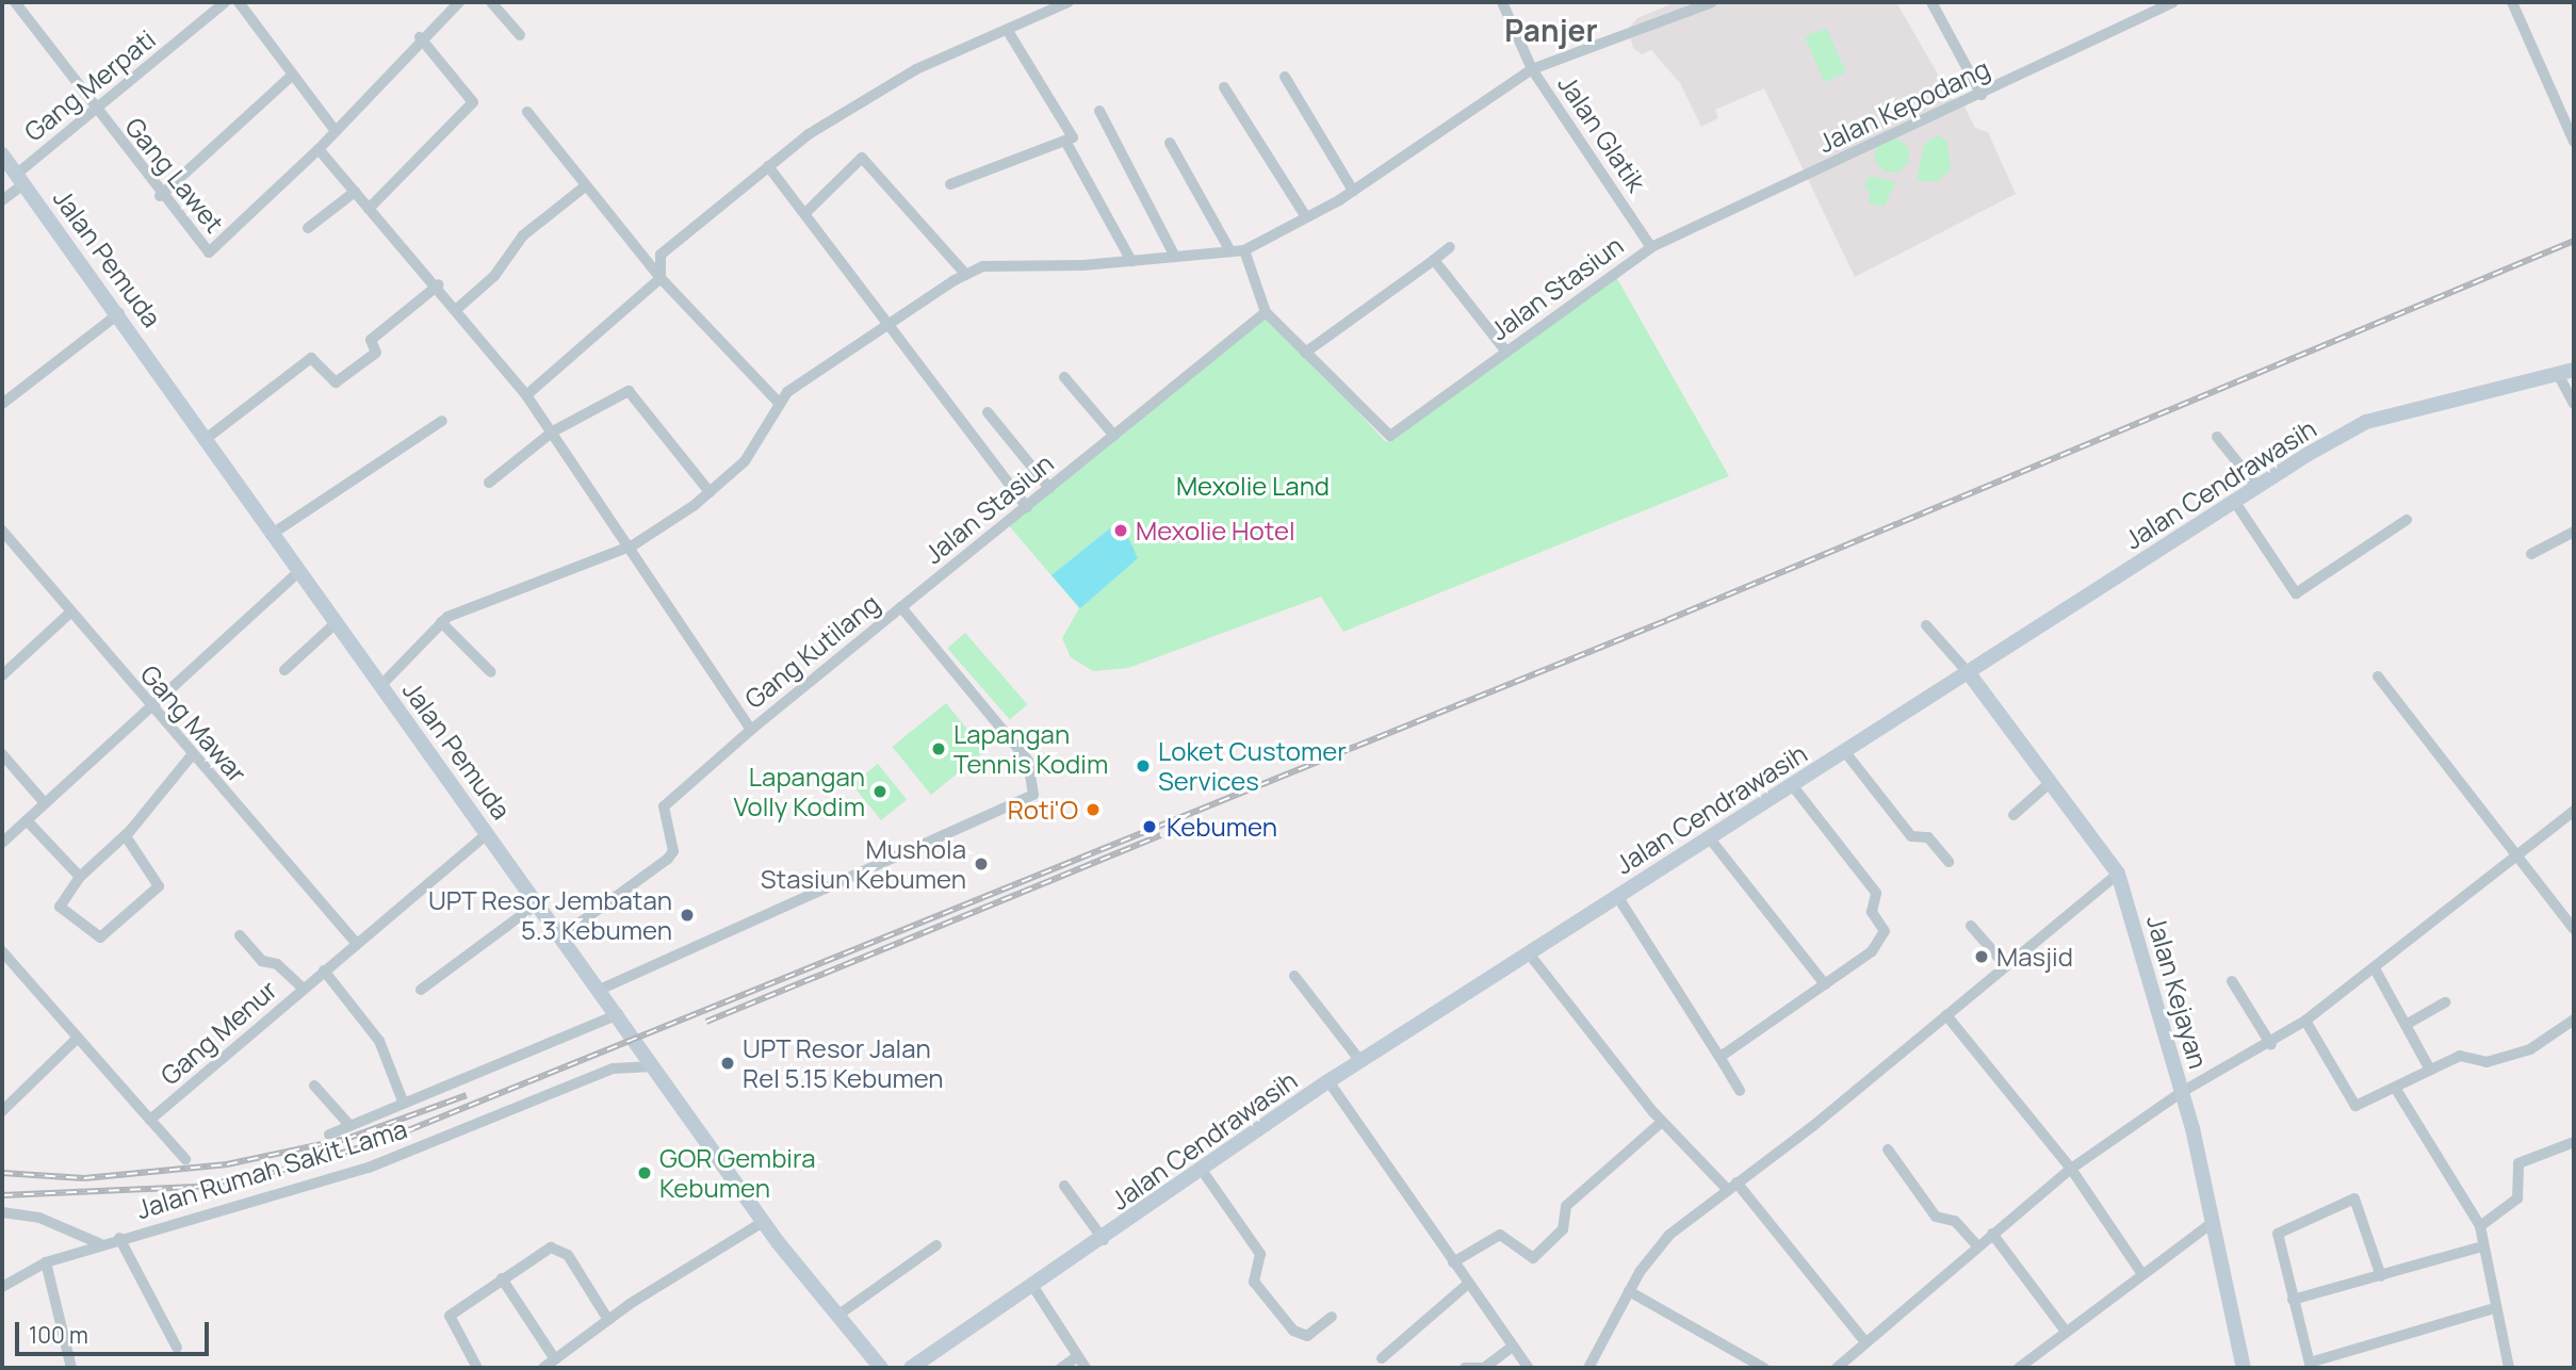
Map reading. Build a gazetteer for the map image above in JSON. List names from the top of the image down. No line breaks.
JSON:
{"streets":{"main road":["Jalan Pemuda","Jalan Cendrawasih","Jalan Kejayan"],"street":["Gang Merpati","Jalan Kepodang","Jalan Glatik","Gang Lawet","Jalan Stasiun","Gang Kutilang","Gang Mawar","Gang Menur","Jalan Rumah Sakit Lama"]},"crossings":[["Gang Merpati","Gang Lawet"],["Gang Merpati","Jalan Pemuda"],["Jalan Kepodang","Jalan Glatik"],["Jalan Kepodang","Jalan Stasiun"],["Jalan Glatik","Jalan Stasiun"],["Jalan Pemuda","Gang Kutilang"],["Jalan Pemuda","Gang Menur"],["Jalan Pemuda","Jalan Rumah Sakit Lama"],["Jalan Stasiun","Gang Kutilang"],["Jalan Cendrawasih","Jalan Kejayan"],["Gang Mawar","Gang Menur"]],"districts":["Panjer"],"parks":["Mexolie Land"],"places":["Mexolie Hotel","Lapangan Tennis Kodim","Loket Customer Services","Lapangan Volly Kodim","Roti'O","Kebumen","Mushola Stasiun Kebumen","UPT Resor Jembatan 5.3 Kebumen","Masjid","UPT Resor Jalan Rel 5.15 Kebumen","GOR Gembira Kebumen"],"scale_bar":"100 m"}
